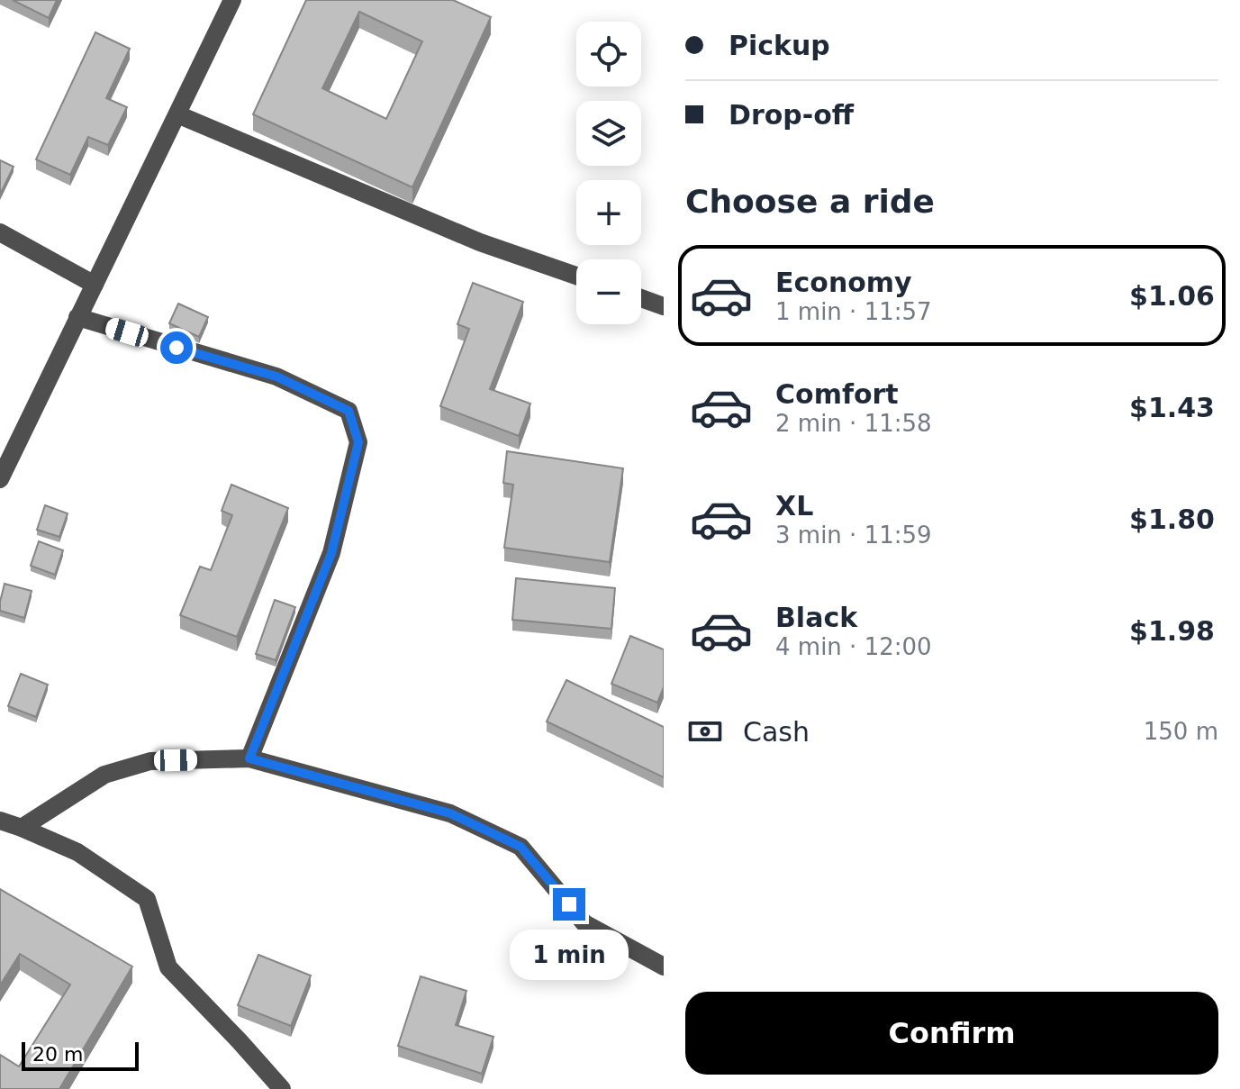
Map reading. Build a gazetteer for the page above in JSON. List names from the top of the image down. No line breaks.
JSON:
{"scale_bar":"20 m","page":{"banner":["Pickup","Drop-off"],"map_buttons":["+","−"],"heading":"Choose a ride","list":[{"name":"Economy","note":"1 min · 11:57","value":"$1.06"},{"name":"Comfort","note":"2 min · 11:58","value":"$1.43"},{"name":"XL","note":"3 min · 11:59","value":"$1.80"},{"name":"Black","note":"4 min · 12:00","value":"$1.98"}],"pay":["Cash","150 m"],"bubble":"1 min","buttons":"Confirm","scale":"20 m"}}
